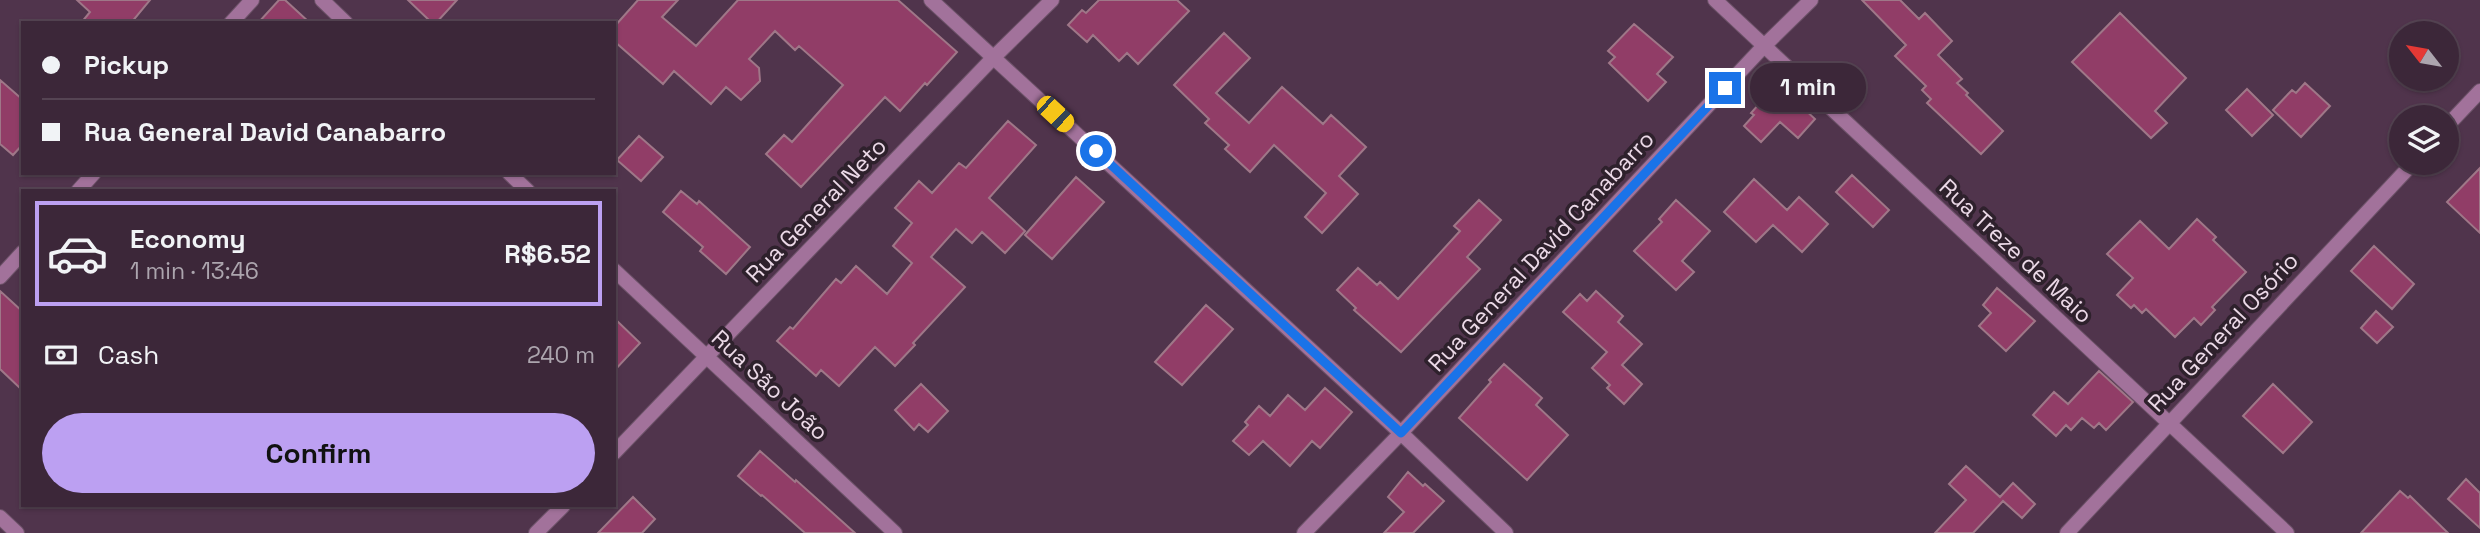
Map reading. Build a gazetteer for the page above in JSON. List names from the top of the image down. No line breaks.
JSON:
{"streets":{"street":["Rua General Neto","Rua General David Canabarro","Rua Treze de Maio","Rua General Osório","Rua São João"]},"crossings":[["Rua General Neto","Rua São João"],["Rua General David Canabarro","Rua Treze de Maio"],["Rua Treze de Maio","Rua General Osório"]],"north":"top left","page":{"banner":["Pickup","Rua General David Canabarro"],"bubble":"1 min","list":[{"name":"Economy","note":"1 min · 13:46","value":"R$6.52"}],"pay":["Cash","240 m"],"buttons":"Confirm"}}
